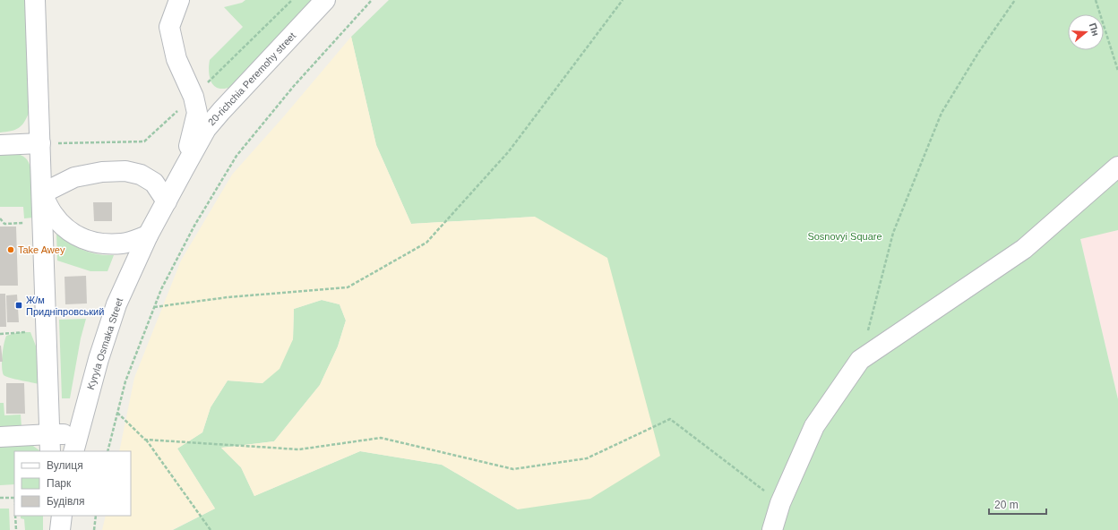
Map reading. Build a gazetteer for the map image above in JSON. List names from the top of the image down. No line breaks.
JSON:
{"streets":{"street":["20-richchia Peremohy street","Kyryla Osmaka Street"]},"crossings":[["20-richchia Peremohy street","Kyryla Osmaka Street"]],"parks":["Sosnovyi Square"],"places":{"other":["Take Awey"],"transit":["Ж/м Придніпровський"]},"legend":["Вулиця","Парк","Будівля"],"scale_bar":"20 m","north":"right"}
